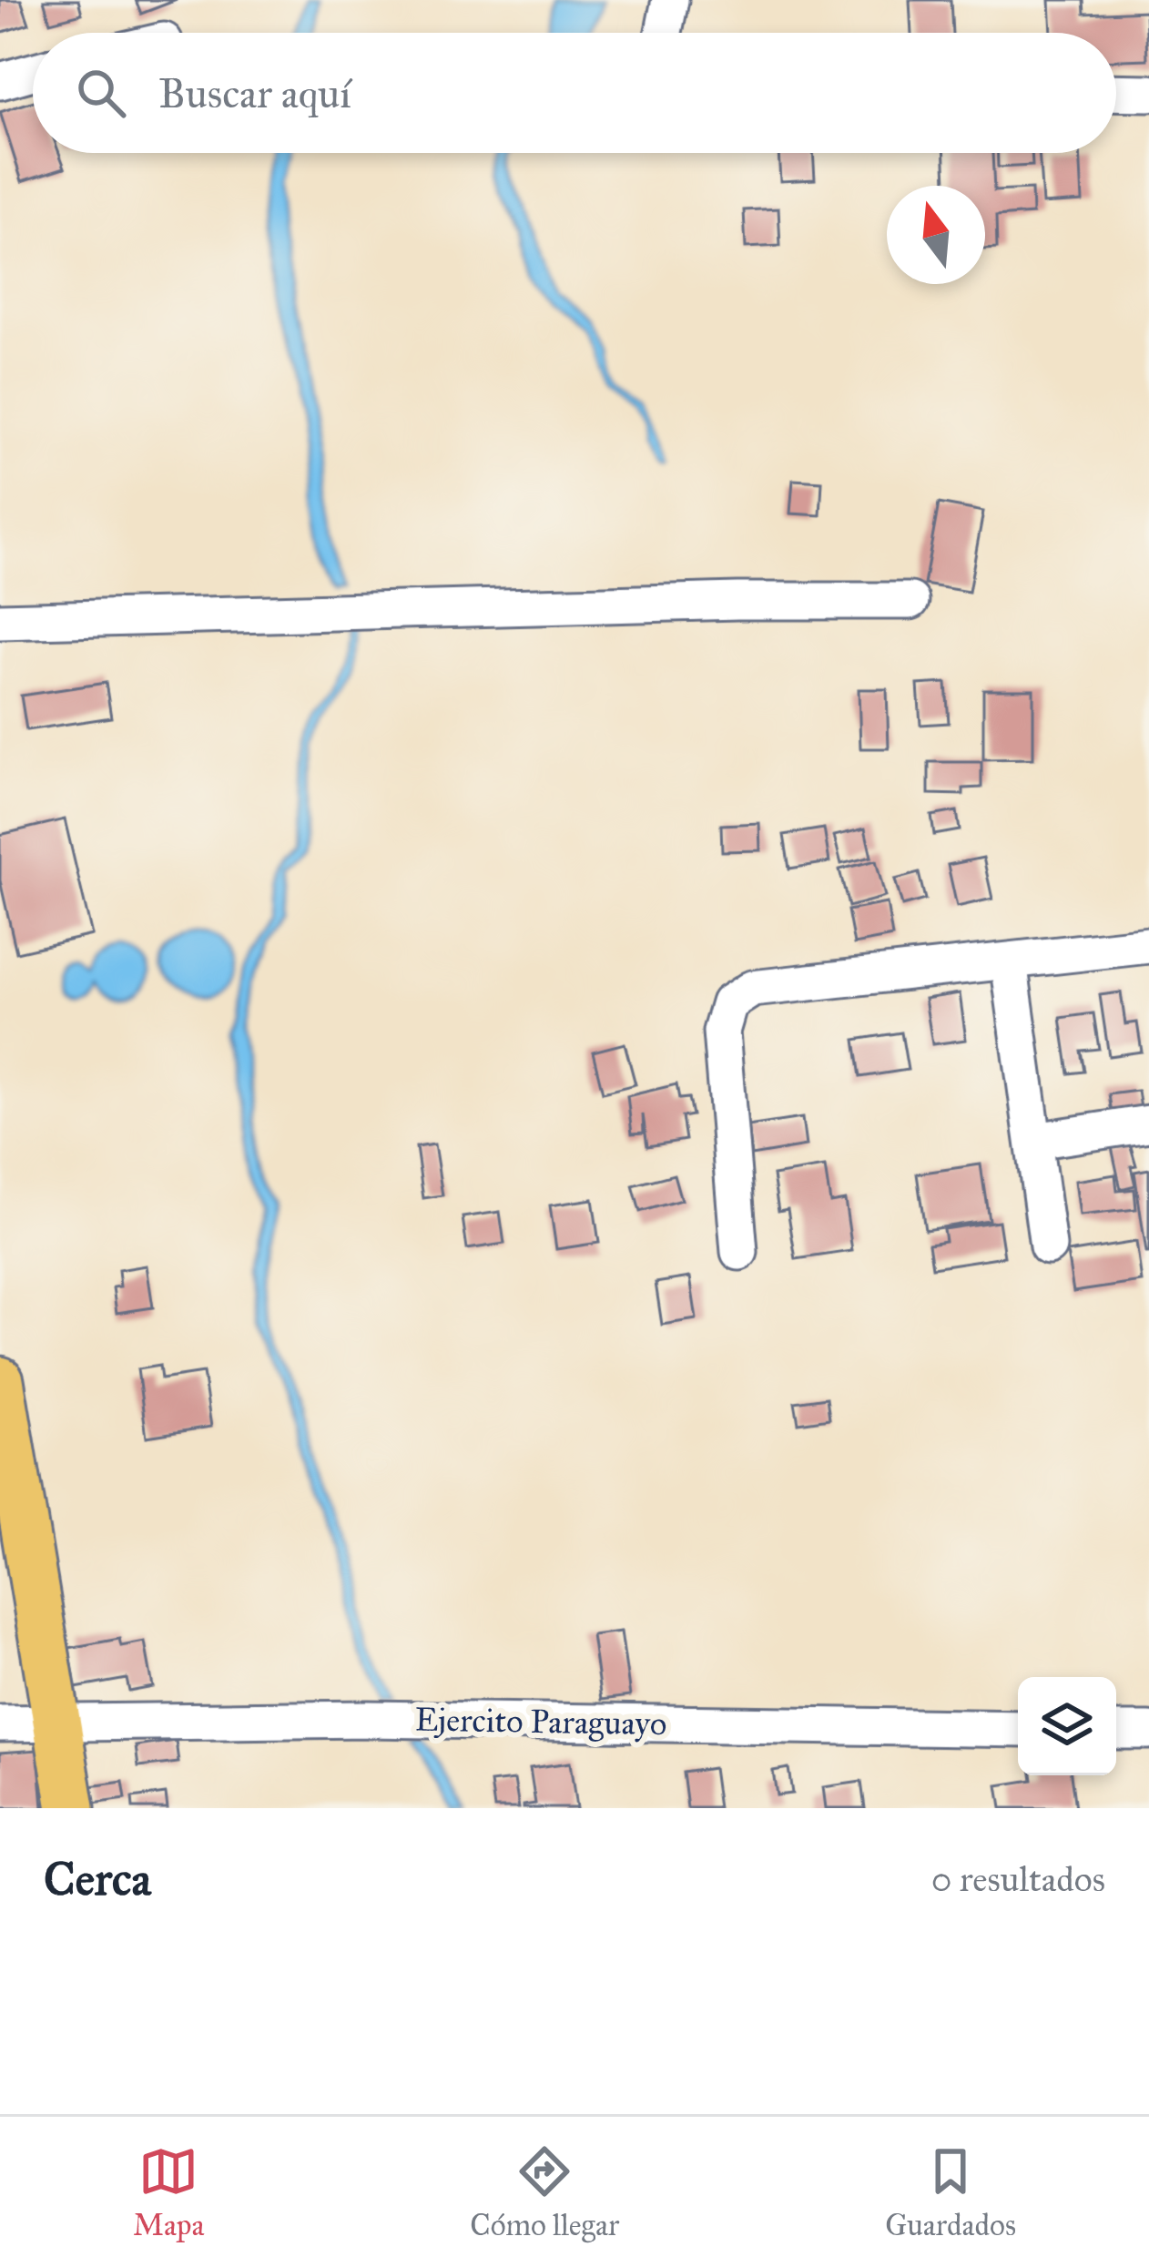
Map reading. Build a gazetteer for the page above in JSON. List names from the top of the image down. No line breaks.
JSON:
{"streets":{"street":["Ejercito Paraguayo"]},"north":"top","page":{"search":"Buscar aquí","heading":["Cerca","0 resultados"],"nav":["Mapa","Cómo llegar","Guardados"]}}
